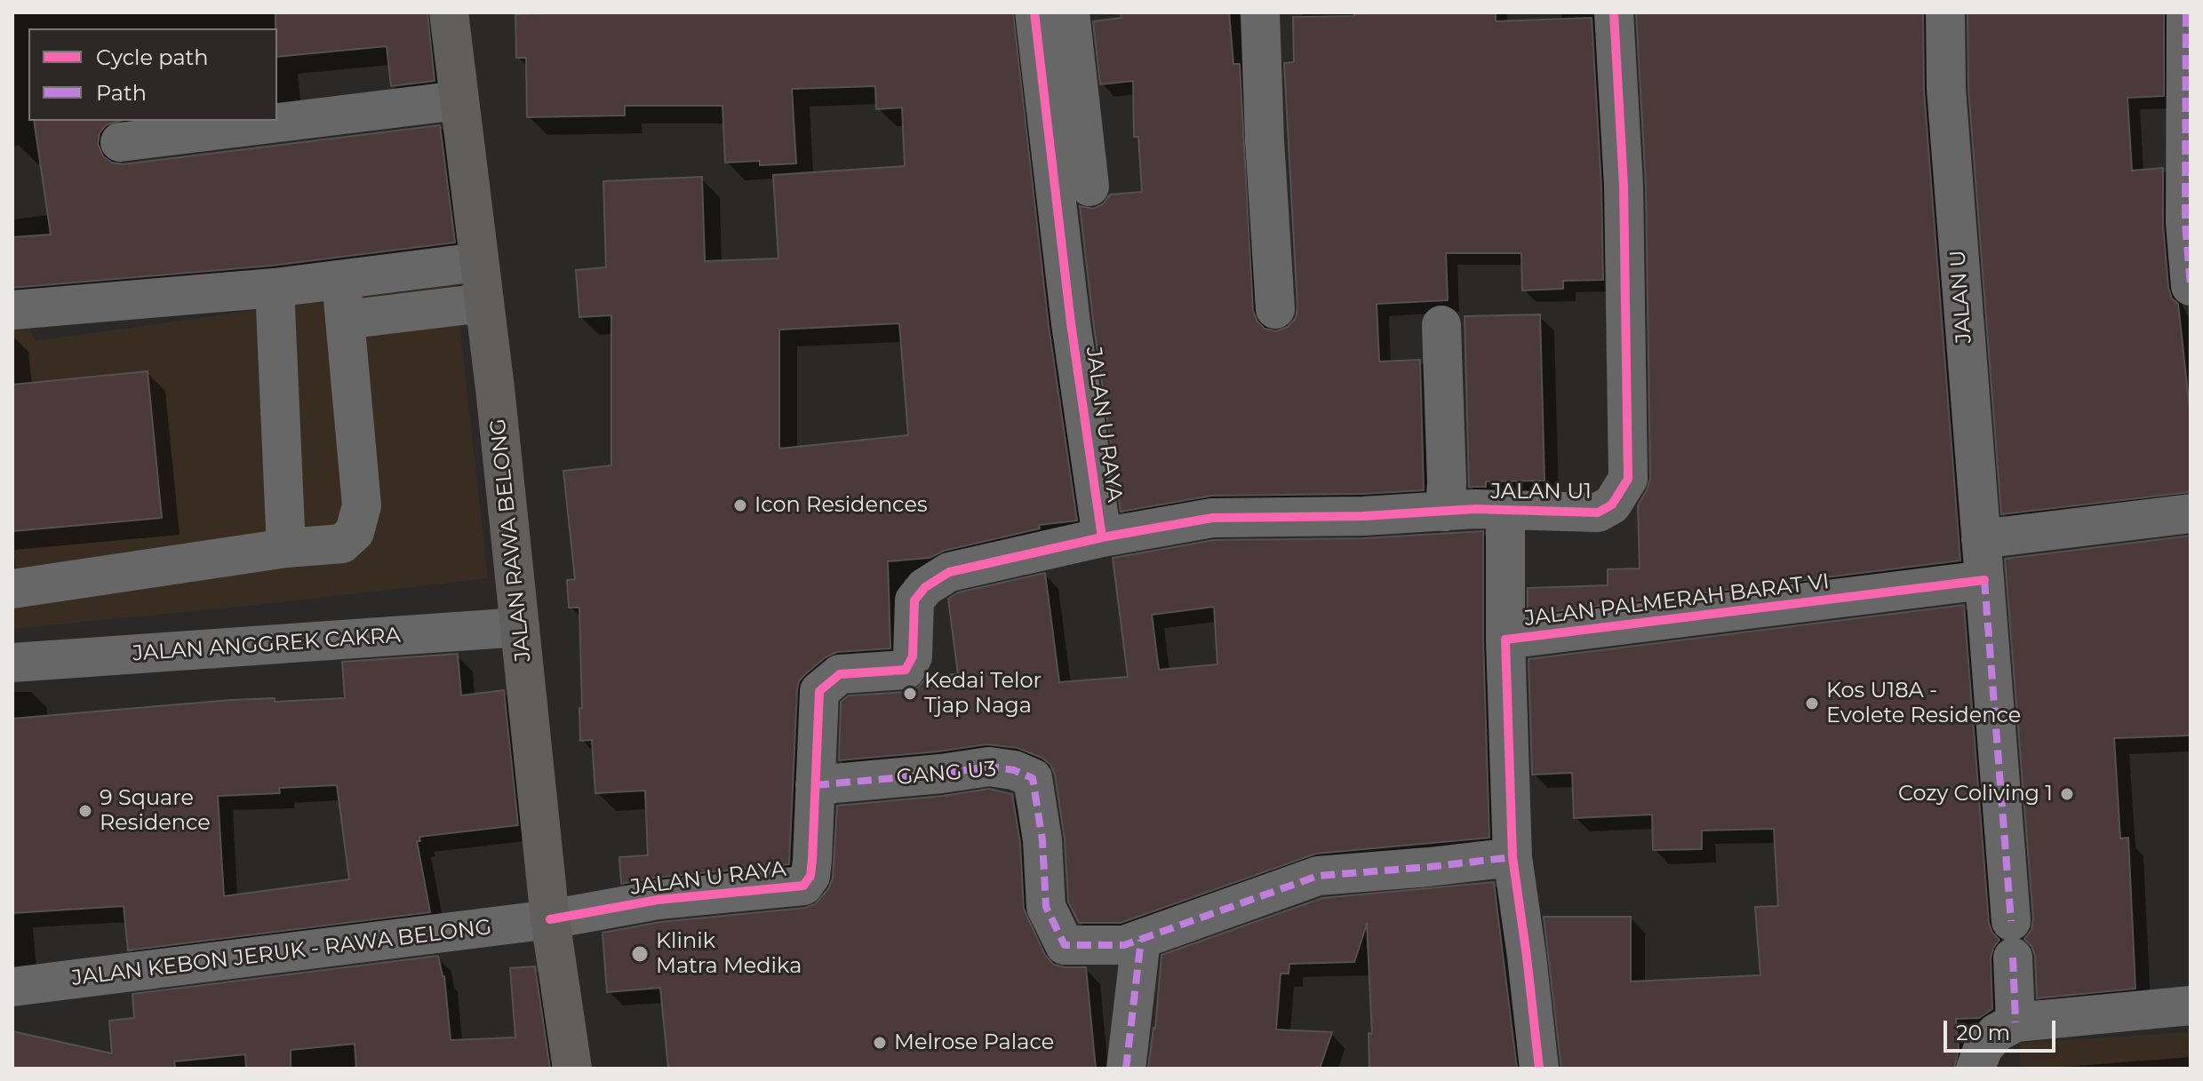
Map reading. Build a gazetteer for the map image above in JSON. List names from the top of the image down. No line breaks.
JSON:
{"streets":{"main road":["JALAN RAWA BELONG"],"street":["JALAN U","JALAN U RAYA","JALAN U1","JALAN PALMERAH BARAT VI","JALAN ANGGREK CAKRA","GANG U3","JALAN KEBON JERUK - RAWA BELONG"]},"crossings":[["JALAN U","JALAN PALMERAH BARAT VI"],["JALAN U RAYA","JALAN U1"],["JALAN U RAYA","JALAN RAWA BELONG"],["JALAN U RAYA","GANG U3"],["JALAN U RAYA","JALAN KEBON JERUK - RAWA BELONG"],["JALAN RAWA BELONG","JALAN ANGGREK CAKRA"],["JALAN RAWA BELONG","JALAN KEBON JERUK - RAWA BELONG"]],"places":["Icon Residences","Kedai Telor Tjap Naga","Kos U18A - Evolete Residence","Cozy Coliving 1","9 Square Residence","Klinik Matra Medika","Melrose Palace"],"legend":["Cycle path","Path"],"scale_bar":"20 m"}
